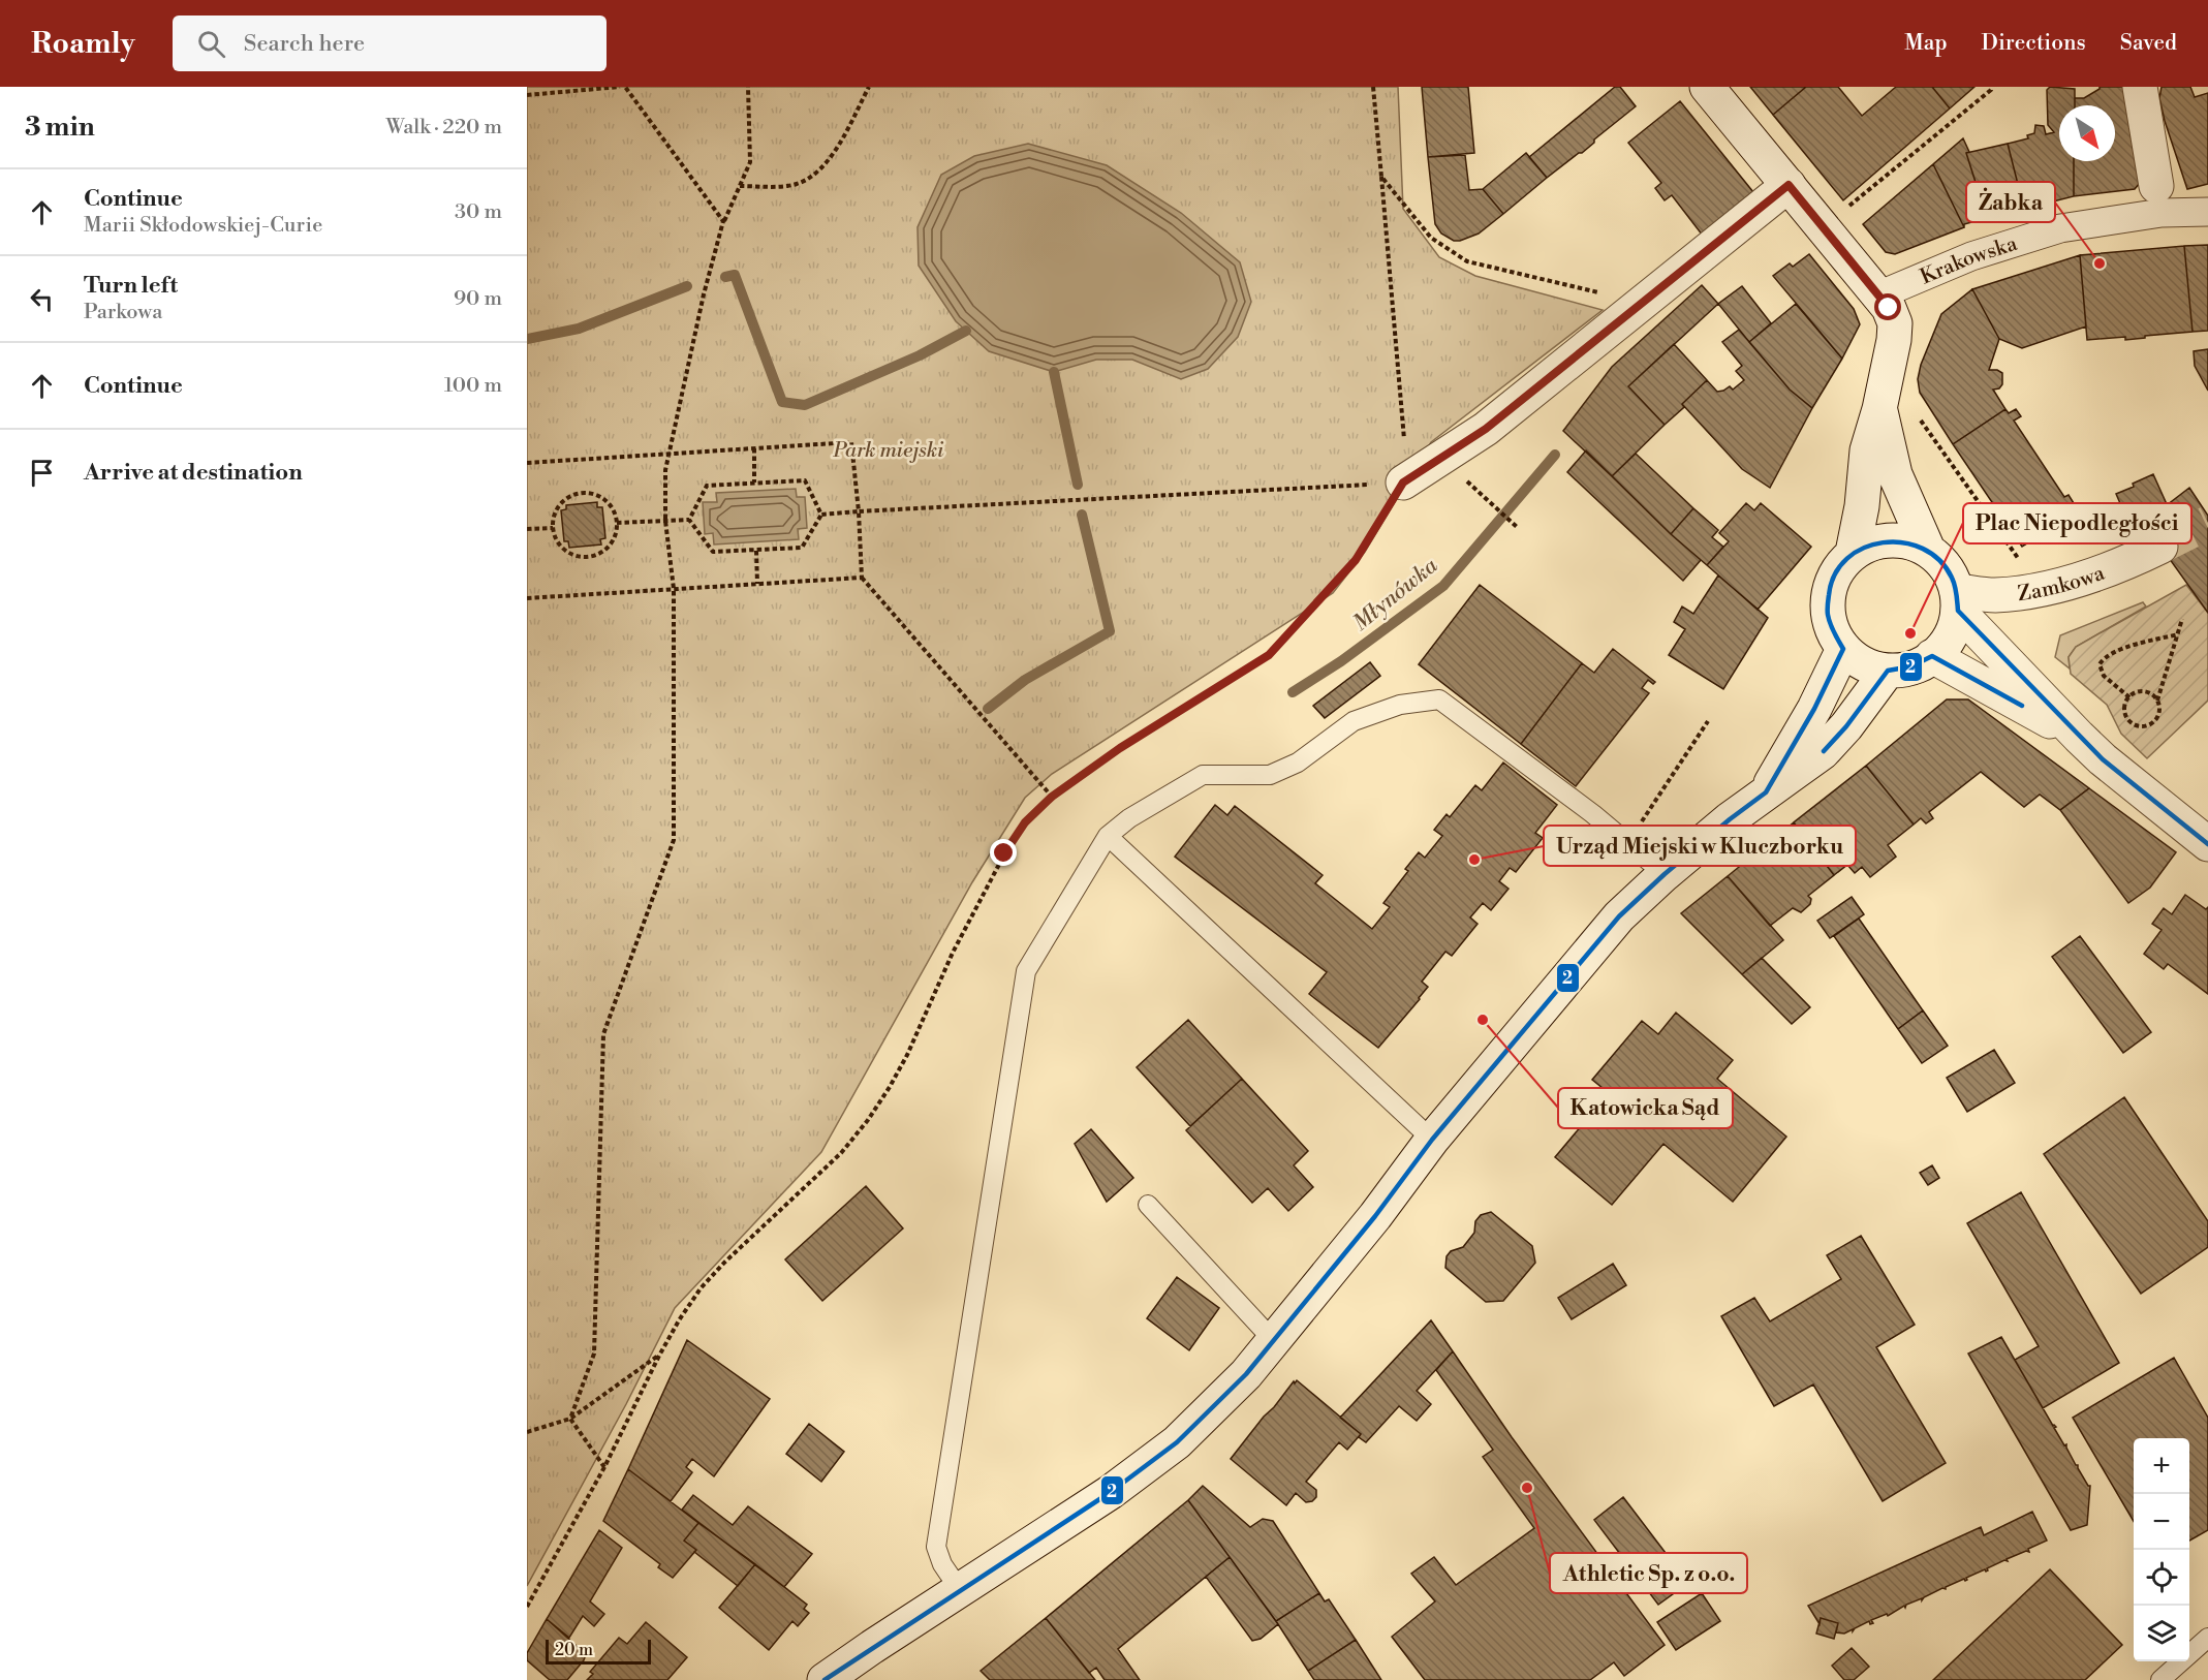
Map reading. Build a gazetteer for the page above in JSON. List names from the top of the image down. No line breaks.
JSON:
{"streets":{"main road":["Zamkowa"],"street":["Krakowska"]},"water":["Młynówka"],"parks":["Park miejski"],"places":["Żabka","Plac Niepodległości","Urząd Miejski w Kluczborku","Katowicka Sąd","Athletic Sp. z o.o."],"lines":["transit line 2"],"scale_bar":"20 m","north":"bottom right","page":{"header":"Roamly","search":"Search here","nav":["Map","Directions","Saved"],"heading":["3 min","Walk · 220 m"],"list":[["Continue","Marii Skłodowskiej-Curie","30 m"],["Turn left","Parkowa","90 m"],["Continue","100 m"],"Arrive at destination"],"map_buttons":["+","−"],"scale":"20 m"}}
